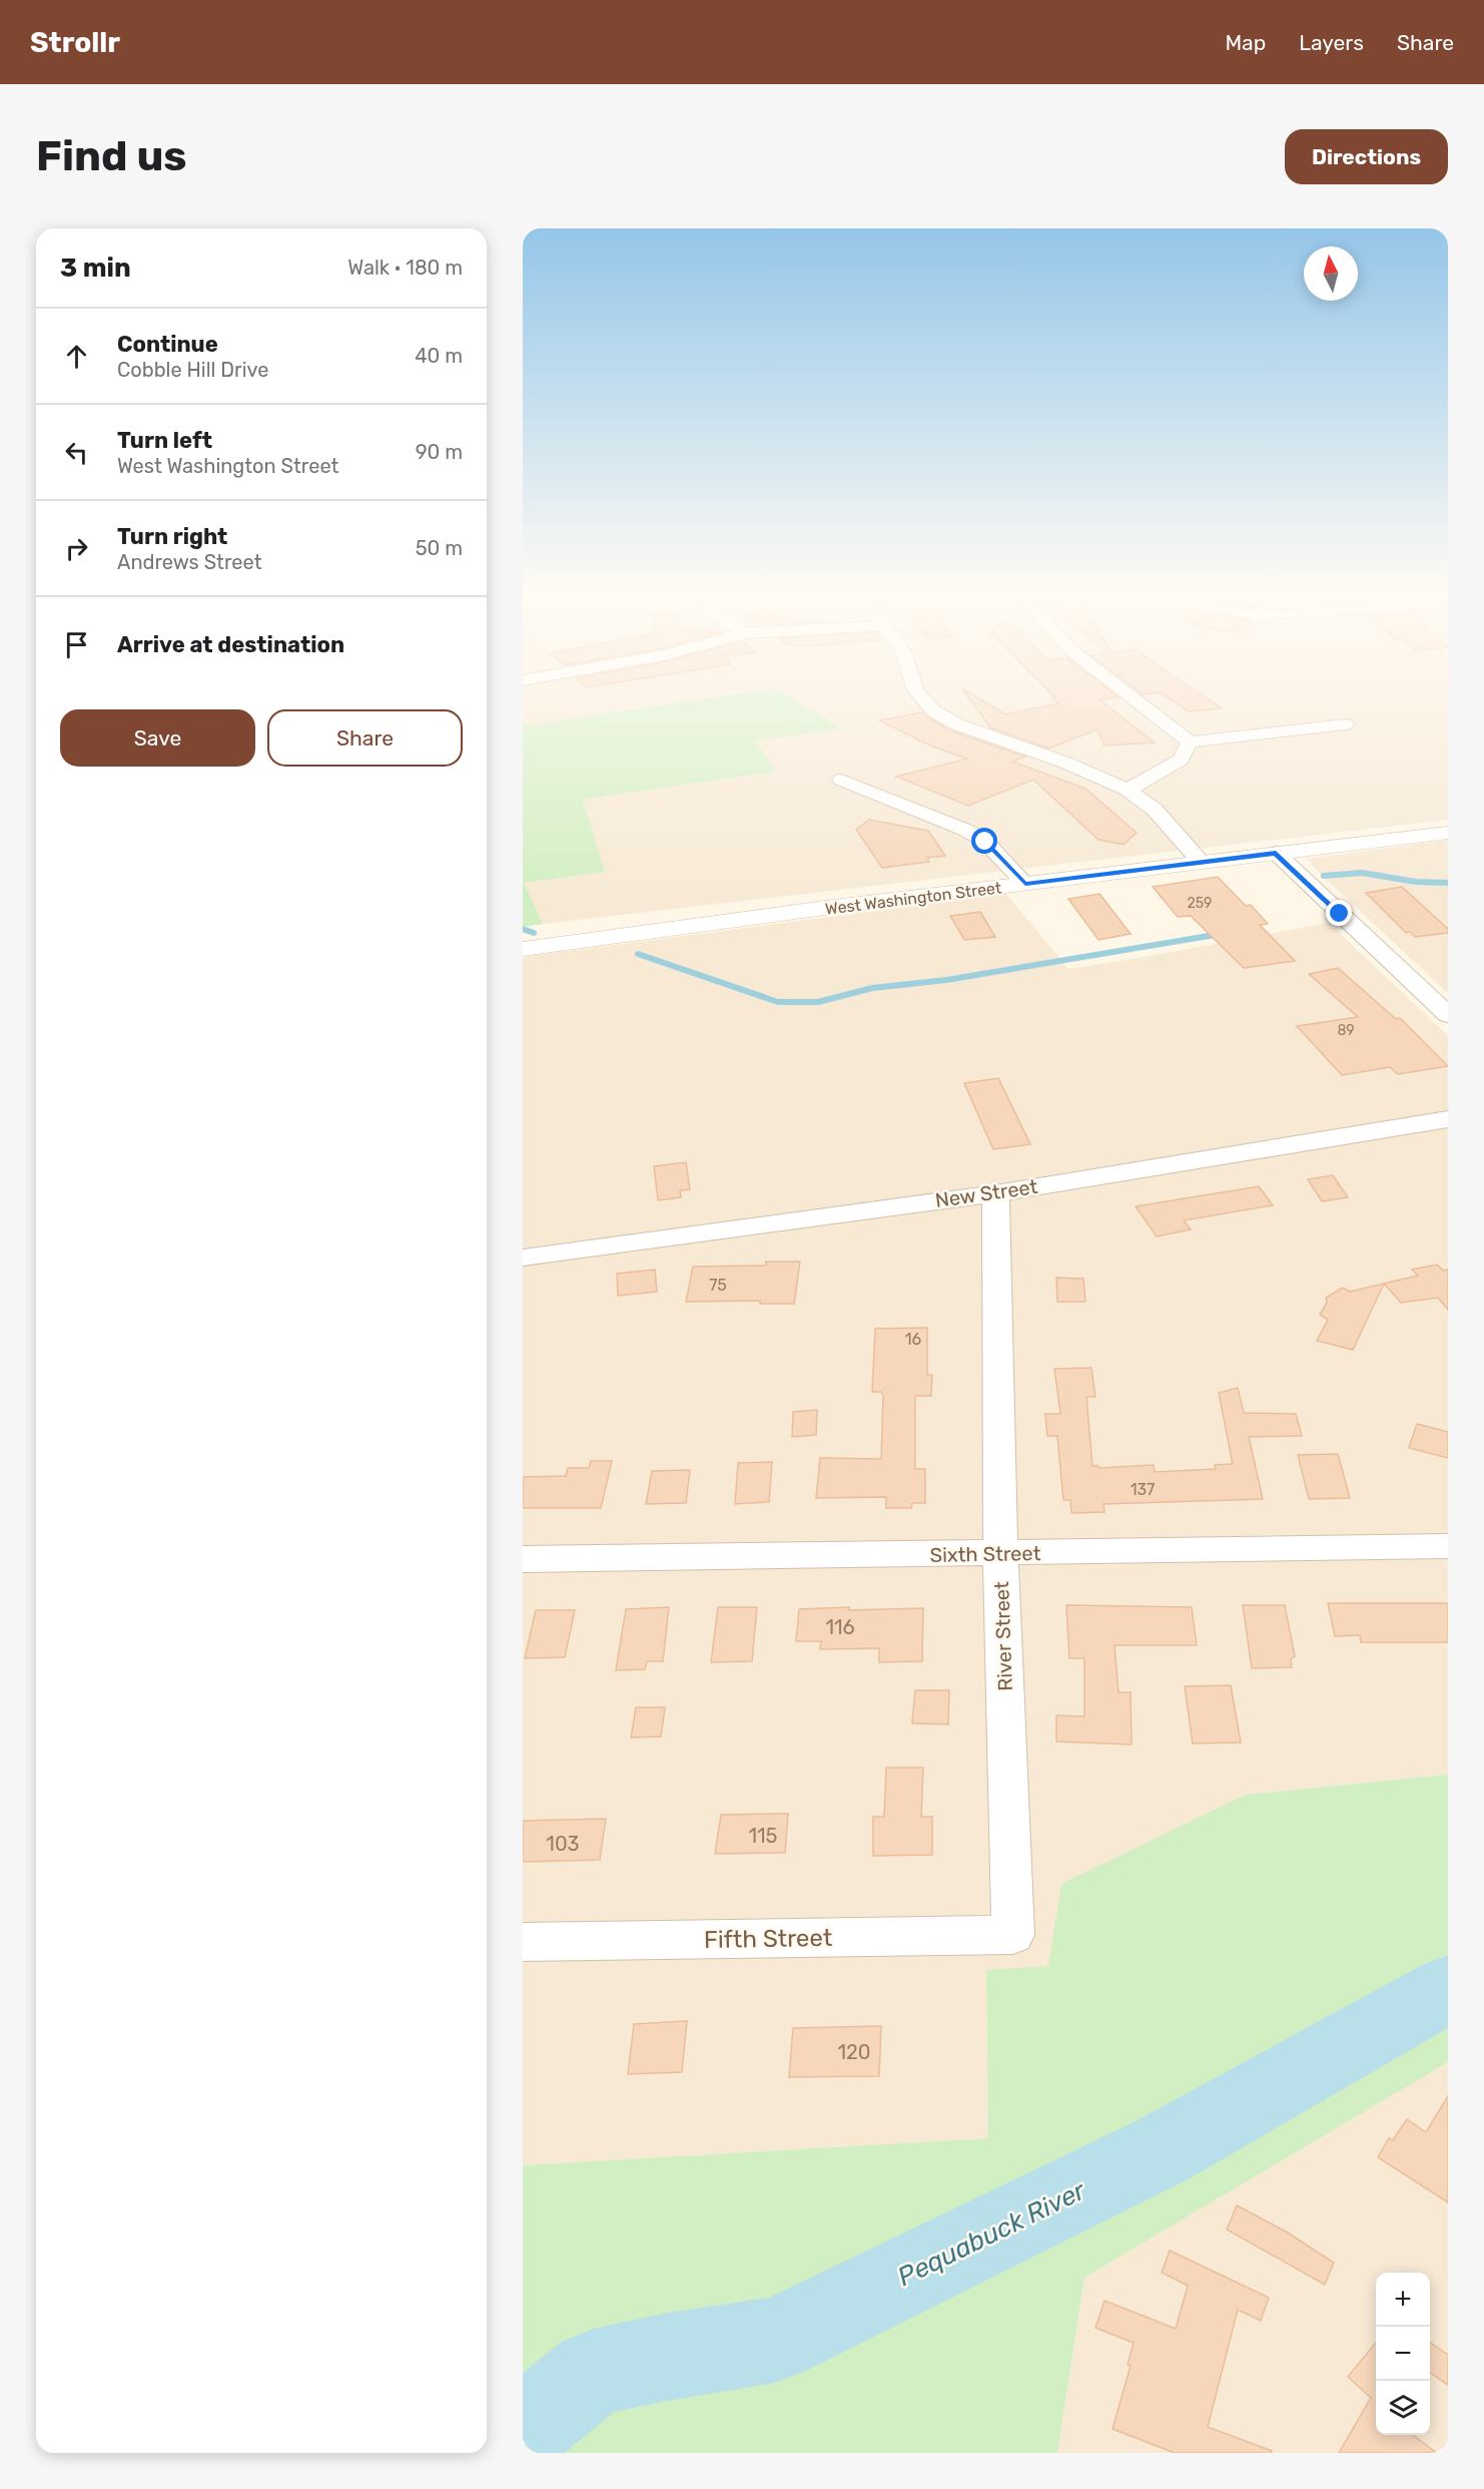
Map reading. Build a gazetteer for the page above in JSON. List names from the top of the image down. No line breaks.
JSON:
{"streets":{"main road":["West Washington Street"],"street":["New Street","Sixth Street","River Street","Fifth Street"]},"crossings":[["New Street","River Street"],["Sixth Street","River Street"],["River Street","Fifth Street"]],"water":["Pequabuck River"],"house_numbers":["259","89","75","16","137","116","115","103","120"],"north":"top","page":{"header":"Strollr","nav":["Map","Layers","Share"],"buttons":["Directions",["Save","Share"]],"title":"Find us","heading":["3 min","Walk · 180 m"],"list":[["Continue","Cobble Hill Drive","40 m"],["Turn left","West Washington Street","90 m"],["Turn right","Andrews Street","50 m"],"Arrive at destination"],"map_buttons":["+","−"]}}
